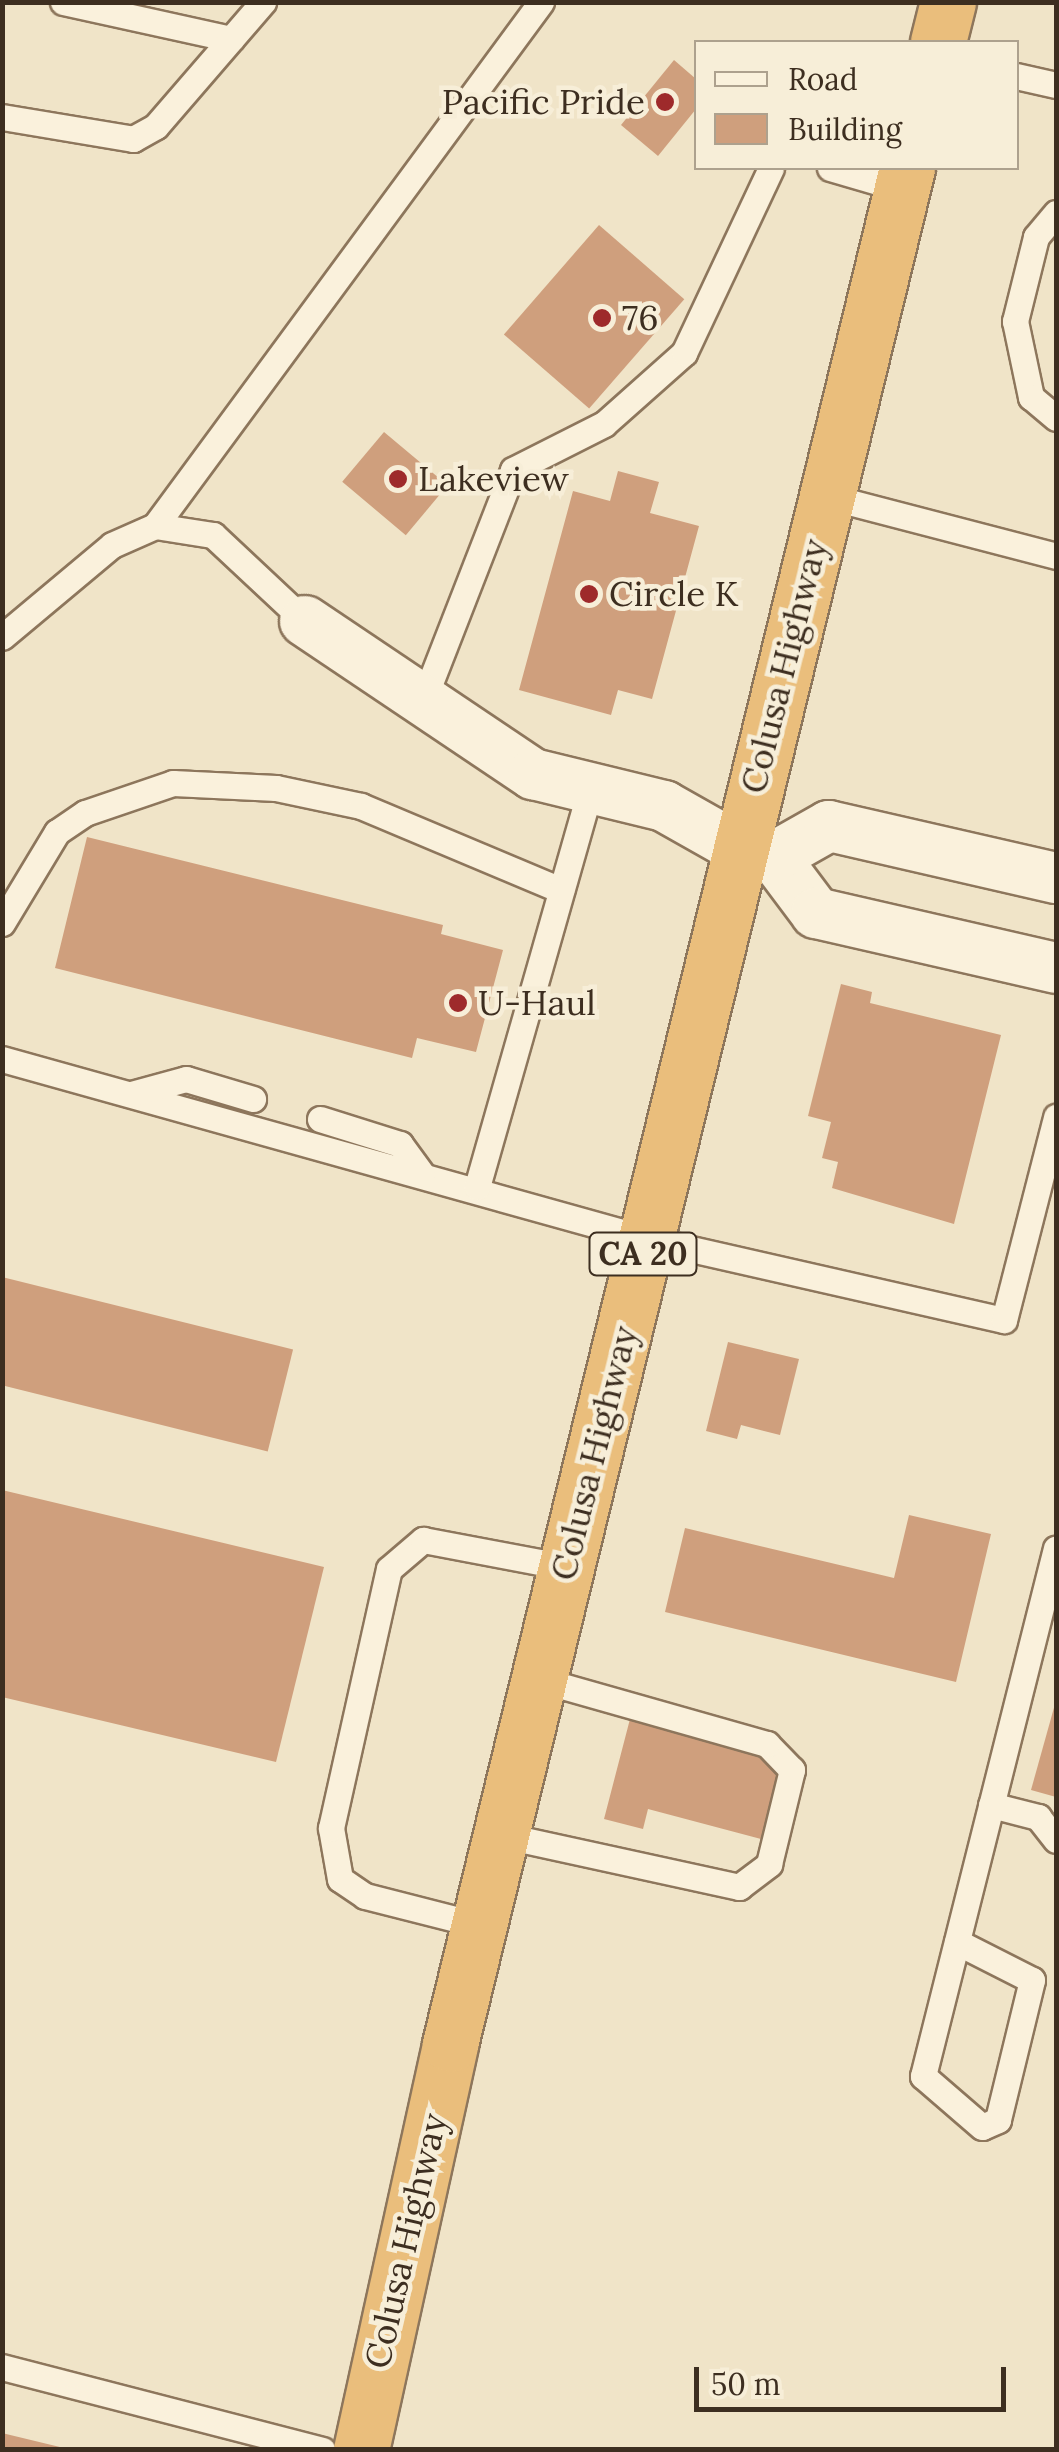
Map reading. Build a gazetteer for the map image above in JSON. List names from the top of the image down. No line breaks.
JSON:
{"streets":{"highway":["Colusa Highway","CA 20"]},"places":["Pacific Pride","76","Lakeview","Circle K","U-Haul"],"legend":["Road","Building"],"scale_bar":"50 m"}
